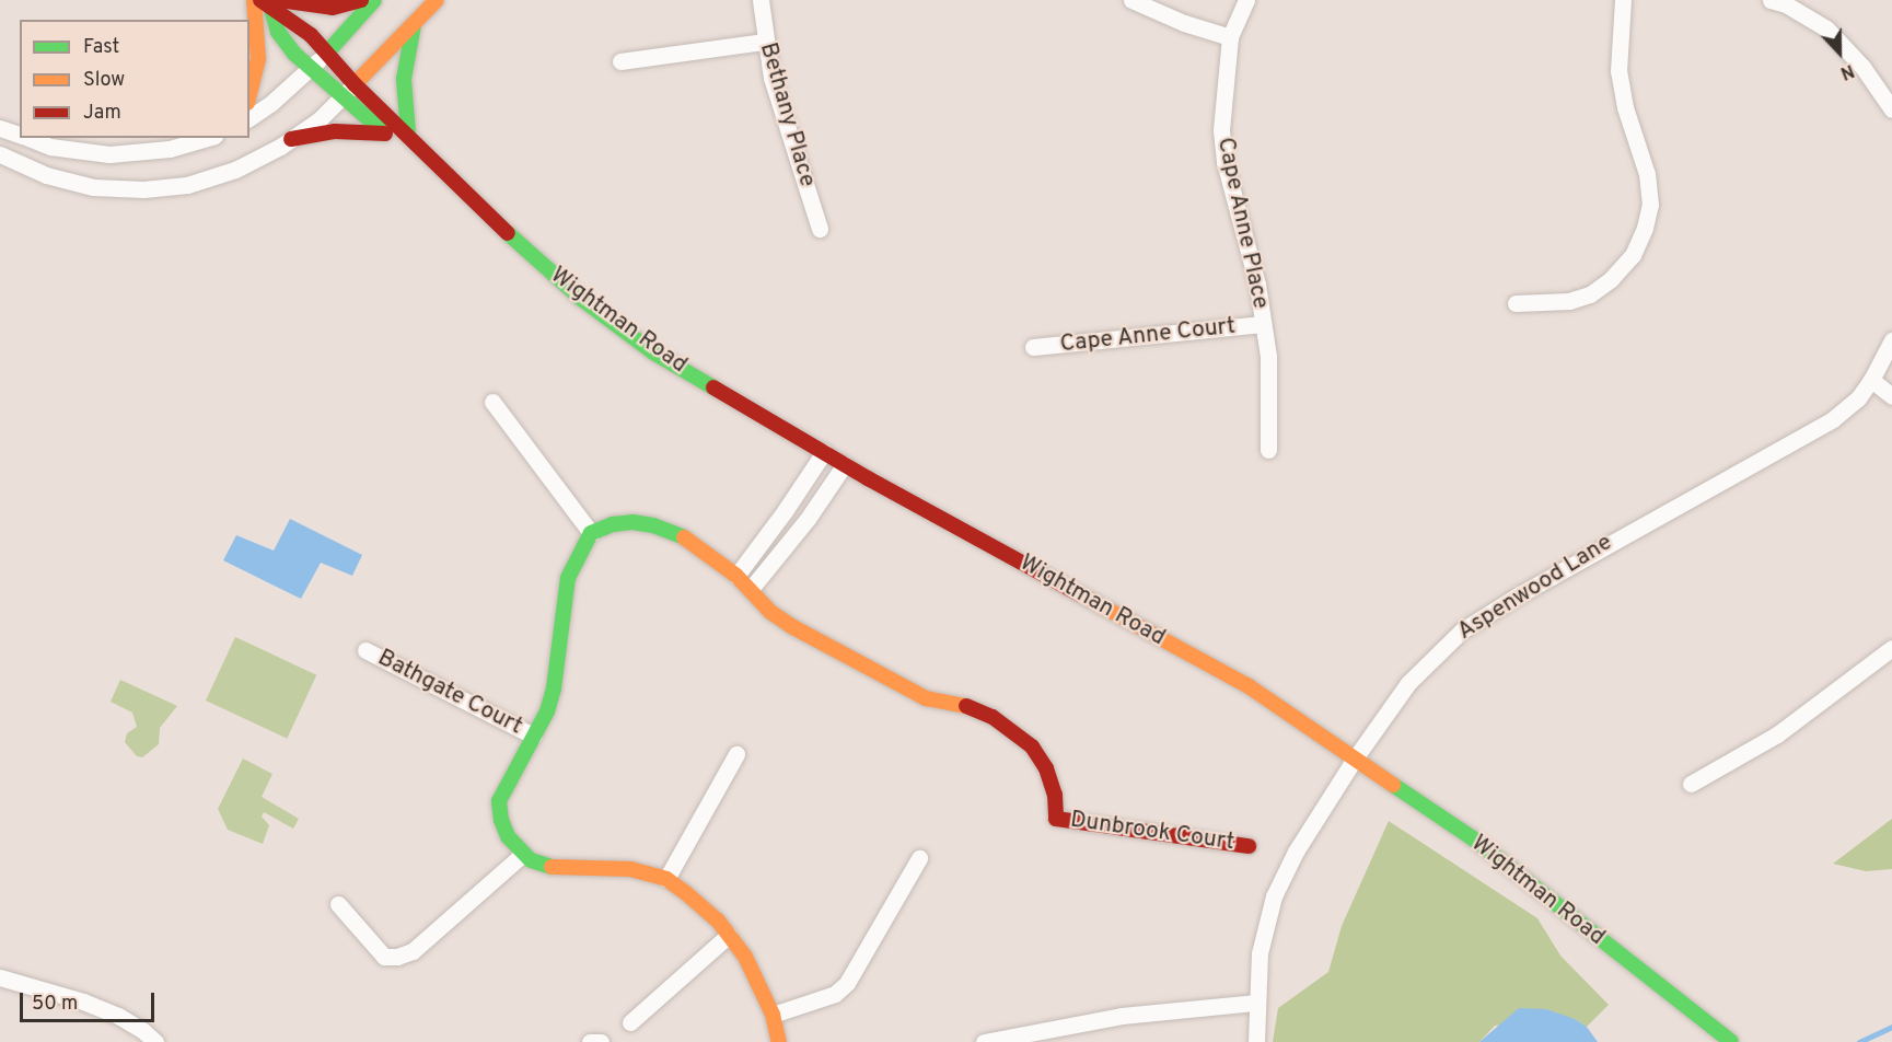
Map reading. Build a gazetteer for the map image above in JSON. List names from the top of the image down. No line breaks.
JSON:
{"streets":{"main road":["Wightman Road","Dunbrook Court"],"street":["Bethany Place","Cape Anne Place","Cape Anne Court","Aspenwood Lane","Bathgate Court"]},"crossings":[["Cape Anne Place","Cape Anne Court"],["Wightman Road","Aspenwood Lane"]],"legend":["Fast","Slow","Jam"],"scale_bar":"50 m","north":"bottom"}
